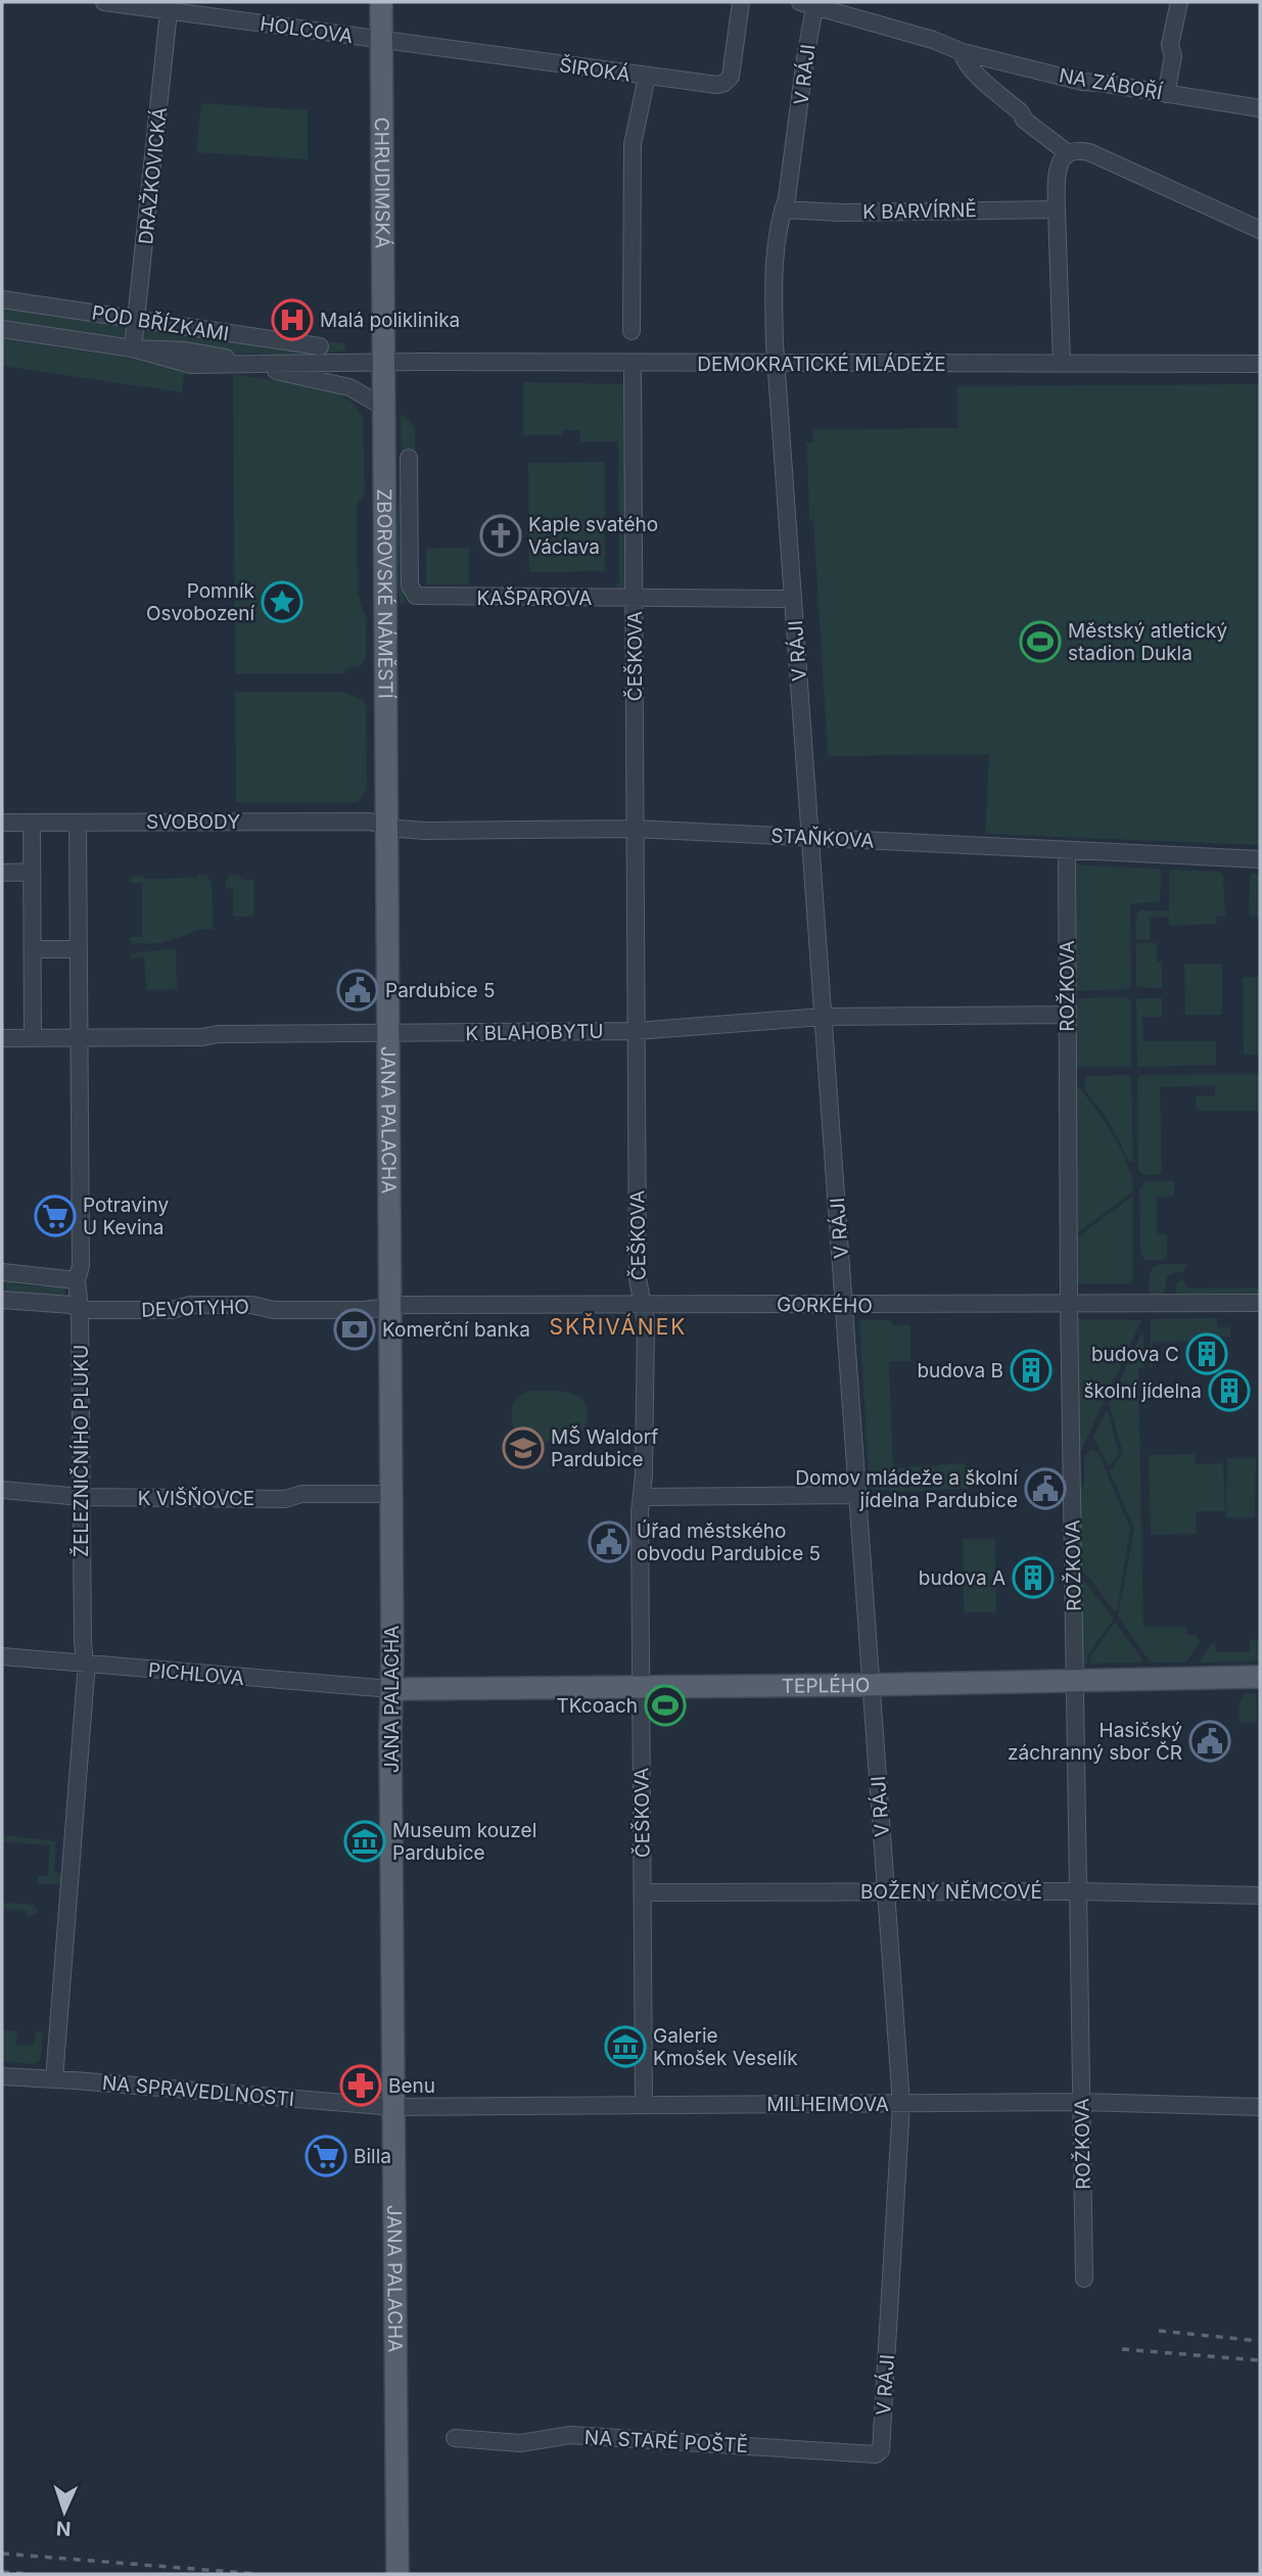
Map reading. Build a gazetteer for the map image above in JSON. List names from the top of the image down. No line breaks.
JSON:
{"streets":{"main road":["CHRUDIMSKÁ","ZBOROVSKÉ NÁMĚSTÍ","JANA PALACHA","TEPLÉHO"],"street":["HOLCOVA","ŠIROKÁ","V RÁJI","NA ZÁBOŘÍ","DRAŽKOVICKÁ","K BARVÍRNĚ","POD BŘÍZKAMI","DEMOKRATICKÉ MLÁDEŽE","KAŠPAROVA","ČEŠKOVA","SVOBODY","STAŇKOVA","ROŽKOVA","K BLAHOBYTU","GORKÉHO","DEVOTYHO","ŽELEZNIČNÍHO PLUKU","K VIŠŇOVCE","PICHLOVA","BOŽENY NĚMCOVÉ","NA SPRAVEDLNOSTI","MILHEIMOVA","NA STARÉ POŠTĚ"]},"crossings":[["HOLCOVA","ŠIROKÁ"],["HOLCOVA","DRAŽKOVICKÁ"],["HOLCOVA","CHRUDIMSKÁ"],["ŠIROKÁ","CHRUDIMSKÁ"],["V RÁJI","NA ZÁBOŘÍ"],["V RÁJI","K BARVÍRNĚ"],["V RÁJI","DEMOKRATICKÉ MLÁDEŽE"],["V RÁJI","KAŠPAROVA"],["V RÁJI","STAŇKOVA"],["V RÁJI","K BLAHOBYTU"],["V RÁJI","GORKÉHO"],["V RÁJI","TEPLÉHO"],["V RÁJI","BOŽENY NĚMCOVÉ"],["V RÁJI","MILHEIMOVA"],["V RÁJI","NA STARÉ POŠTĚ"],["DRAŽKOVICKÁ","POD BŘÍZKAMI"],["CHRUDIMSKÁ","POD BŘÍZKAMI"],["CHRUDIMSKÁ","DEMOKRATICKÉ MLÁDEŽE"],["CHRUDIMSKÁ","ZBOROVSKÉ NÁMĚSTÍ"],["POD BŘÍZKAMI","DEMOKRATICKÉ MLÁDEŽE"],["POD BŘÍZKAMI","ZBOROVSKÉ NÁMĚSTÍ"],["DEMOKRATICKÉ MLÁDEŽE","ZBOROVSKÉ NÁMĚSTÍ"],["DEMOKRATICKÉ MLÁDEŽE","ČEŠKOVA"],["ZBOROVSKÉ NÁMĚSTÍ","SVOBODY"],["ZBOROVSKÉ NÁMĚSTÍ","STAŇKOVA"],["ZBOROVSKÉ NÁMĚSTÍ","JANA PALACHA"],["KAŠPAROVA","ČEŠKOVA"],["ČEŠKOVA","STAŇKOVA"],["ČEŠKOVA","K BLAHOBYTU"],["ČEŠKOVA","GORKÉHO"],["ČEŠKOVA","TEPLÉHO"],["ČEŠKOVA","BOŽENY NĚMCOVÉ"],["ČEŠKOVA","MILHEIMOVA"],["SVOBODY","STAŇKOVA"],["SVOBODY","JANA PALACHA"],["SVOBODY","ŽELEZNIČNÍHO PLUKU"],["STAŇKOVA","ROŽKOVA"],["STAŇKOVA","JANA PALACHA"],["ROŽKOVA","K BLAHOBYTU"],["ROŽKOVA","GORKÉHO"],["ROŽKOVA","TEPLÉHO"],["ROŽKOVA","BOŽENY NĚMCOVÉ"],["ROŽKOVA","MILHEIMOVA"],["K BLAHOBYTU","JANA PALACHA"],["K BLAHOBYTU","ŽELEZNIČNÍHO PLUKU"],["JANA PALACHA","GORKÉHO"],["JANA PALACHA","DEVOTYHO"],["JANA PALACHA","K VIŠŇOVCE"],["JANA PALACHA","PICHLOVA"],["JANA PALACHA","TEPLÉHO"],["JANA PALACHA","NA SPRAVEDLNOSTI"],["JANA PALACHA","MILHEIMOVA"],["GORKÉHO","DEVOTYHO"],["DEVOTYHO","ŽELEZNIČNÍHO PLUKU"],["ŽELEZNIČNÍHO PLUKU","K VIŠŇOVCE"],["ŽELEZNIČNÍHO PLUKU","PICHLOVA"],["ŽELEZNIČNÍHO PLUKU","NA SPRAVEDLNOSTI"],["PICHLOVA","TEPLÉHO"],["NA SPRAVEDLNOSTI","MILHEIMOVA"]],"districts":["SKŘIVÁNEK"],"places":{"hospital":["Malá poliklinika"],"church":["Kaple svatého Václava"],"place":["Pomník Osvobození"],"sports":["Městský atletický stadion Dukla","TKcoach"],"public building":["Pardubice 5","Domov mládeže a školní jídelna Pardubice","Úřad městského obvodu Pardubice 5","Hasičský záchranný sbor ČR"],"supermarket":["Potraviny U Kevina","Billa"],"bank":["Komerční banka"],"building":["budova C","budova B","školní jídelna","budova A"],"school or university":["MŠ Waldorf Pardubice"],"museum":["Museum kouzel Pardubice","Galerie Kmošek Veselík"],"pharmacy":["Benu"]},"north":"bottom"}
